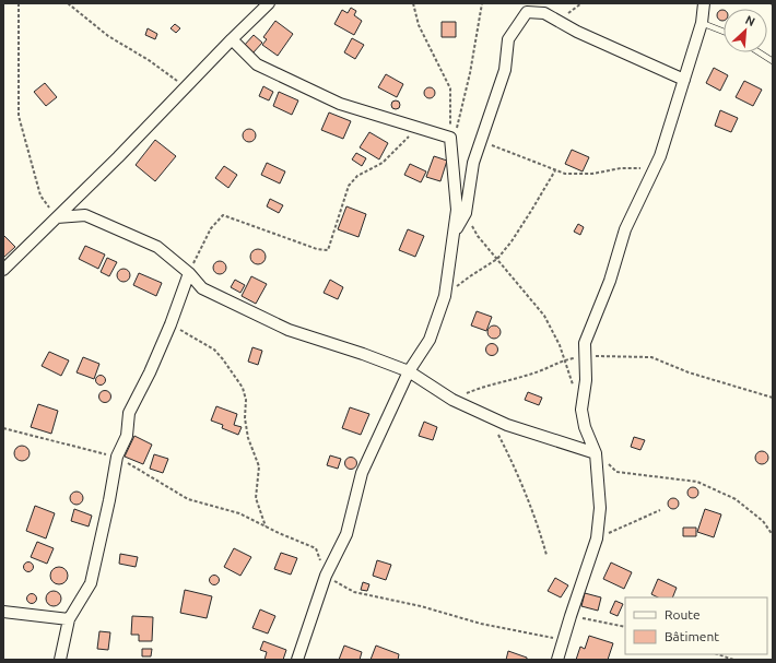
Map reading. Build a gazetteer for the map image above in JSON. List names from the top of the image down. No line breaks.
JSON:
{"legend":["Route","Bâtiment"],"north":"top right"}
